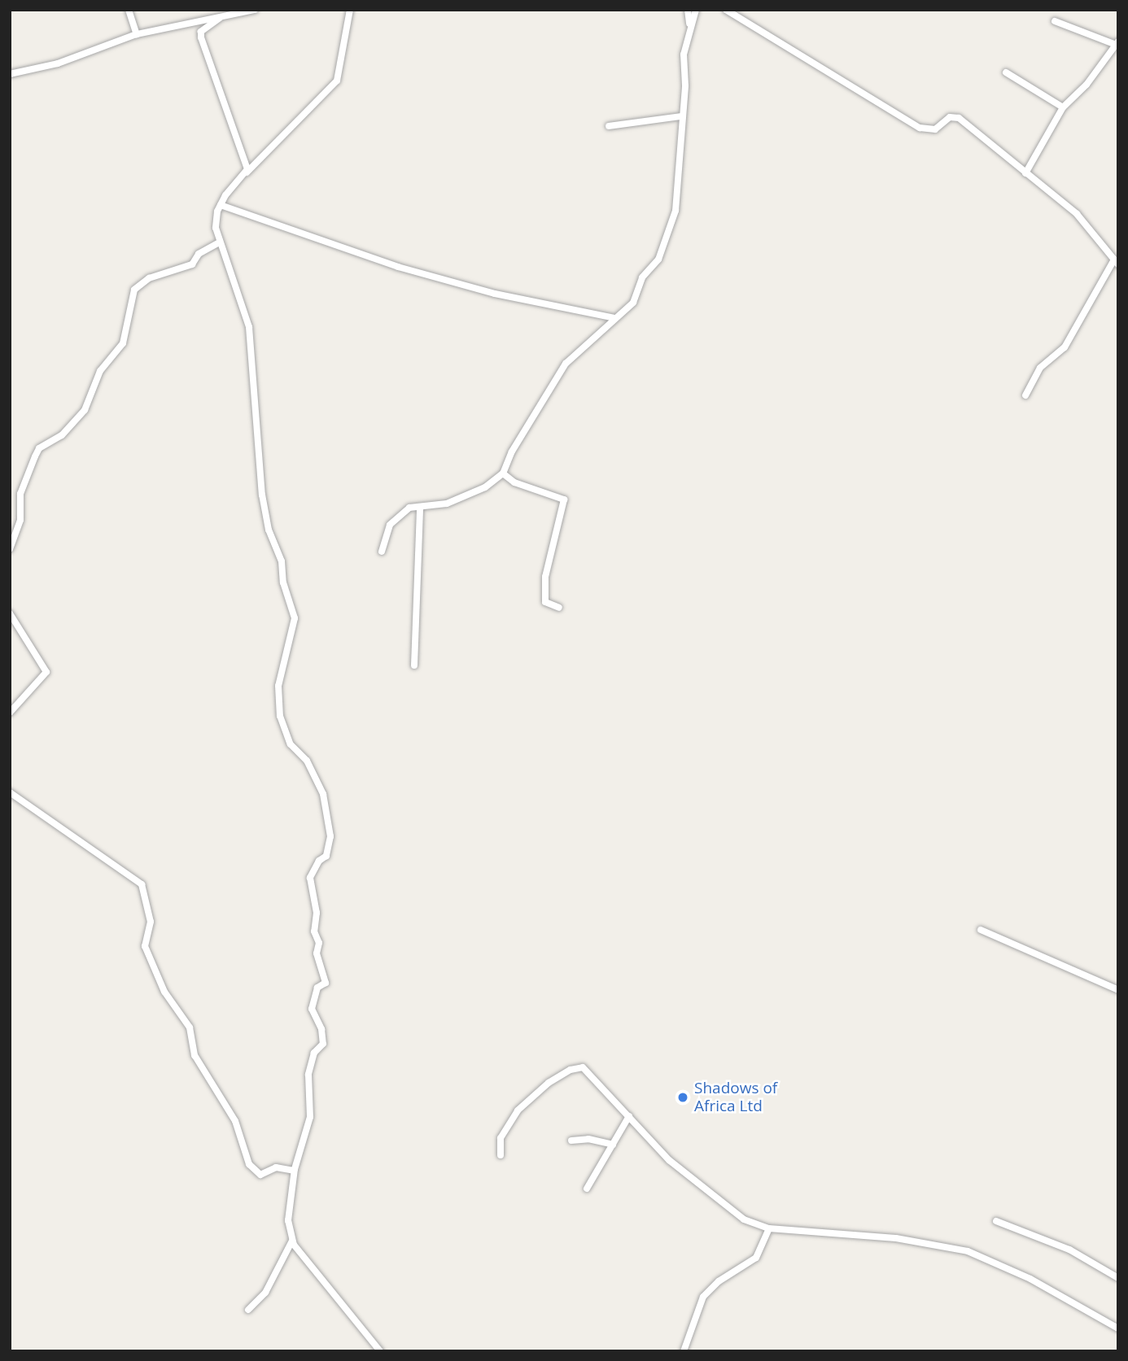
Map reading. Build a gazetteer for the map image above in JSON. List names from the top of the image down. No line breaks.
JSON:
{"places":["Shadows of Africa Ltd"]}
